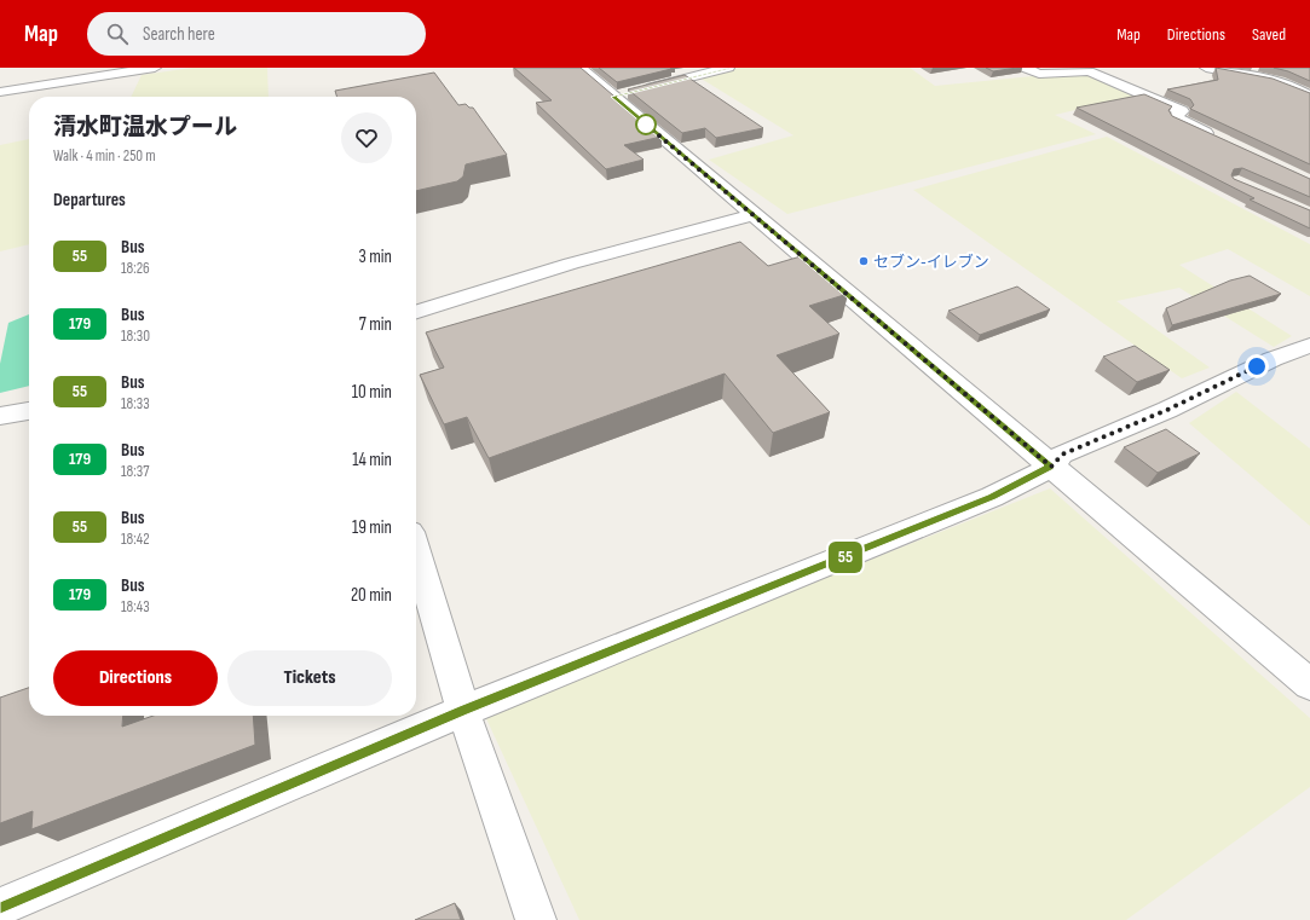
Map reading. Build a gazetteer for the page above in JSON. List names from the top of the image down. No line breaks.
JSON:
{"places":["セブン-イレブン"],"lines":["bus line 55"],"page":{"header":"Map","search":"Search here","nav":["Map","Directions","Saved"],"on_map":"55","heading":[["清水町温水プール","Walk · 4 min · 250 m"],"Departures"],"list":[{"mark":"55","name":"Bus","note":"18:26","value":"3 min"},{"mark":"179","name":"Bus","note":"18:30","value":"7 min"},{"mark":"55","name":"Bus","note":"18:33","value":"10 min"},{"mark":"179","name":"Bus","note":"18:37","value":"14 min"},{"mark":"55","name":"Bus","note":"18:42","value":"19 min"},{"mark":"179","name":"Bus","note":"18:43","value":"20 min"}],"buttons":["Directions","Tickets"]}}
